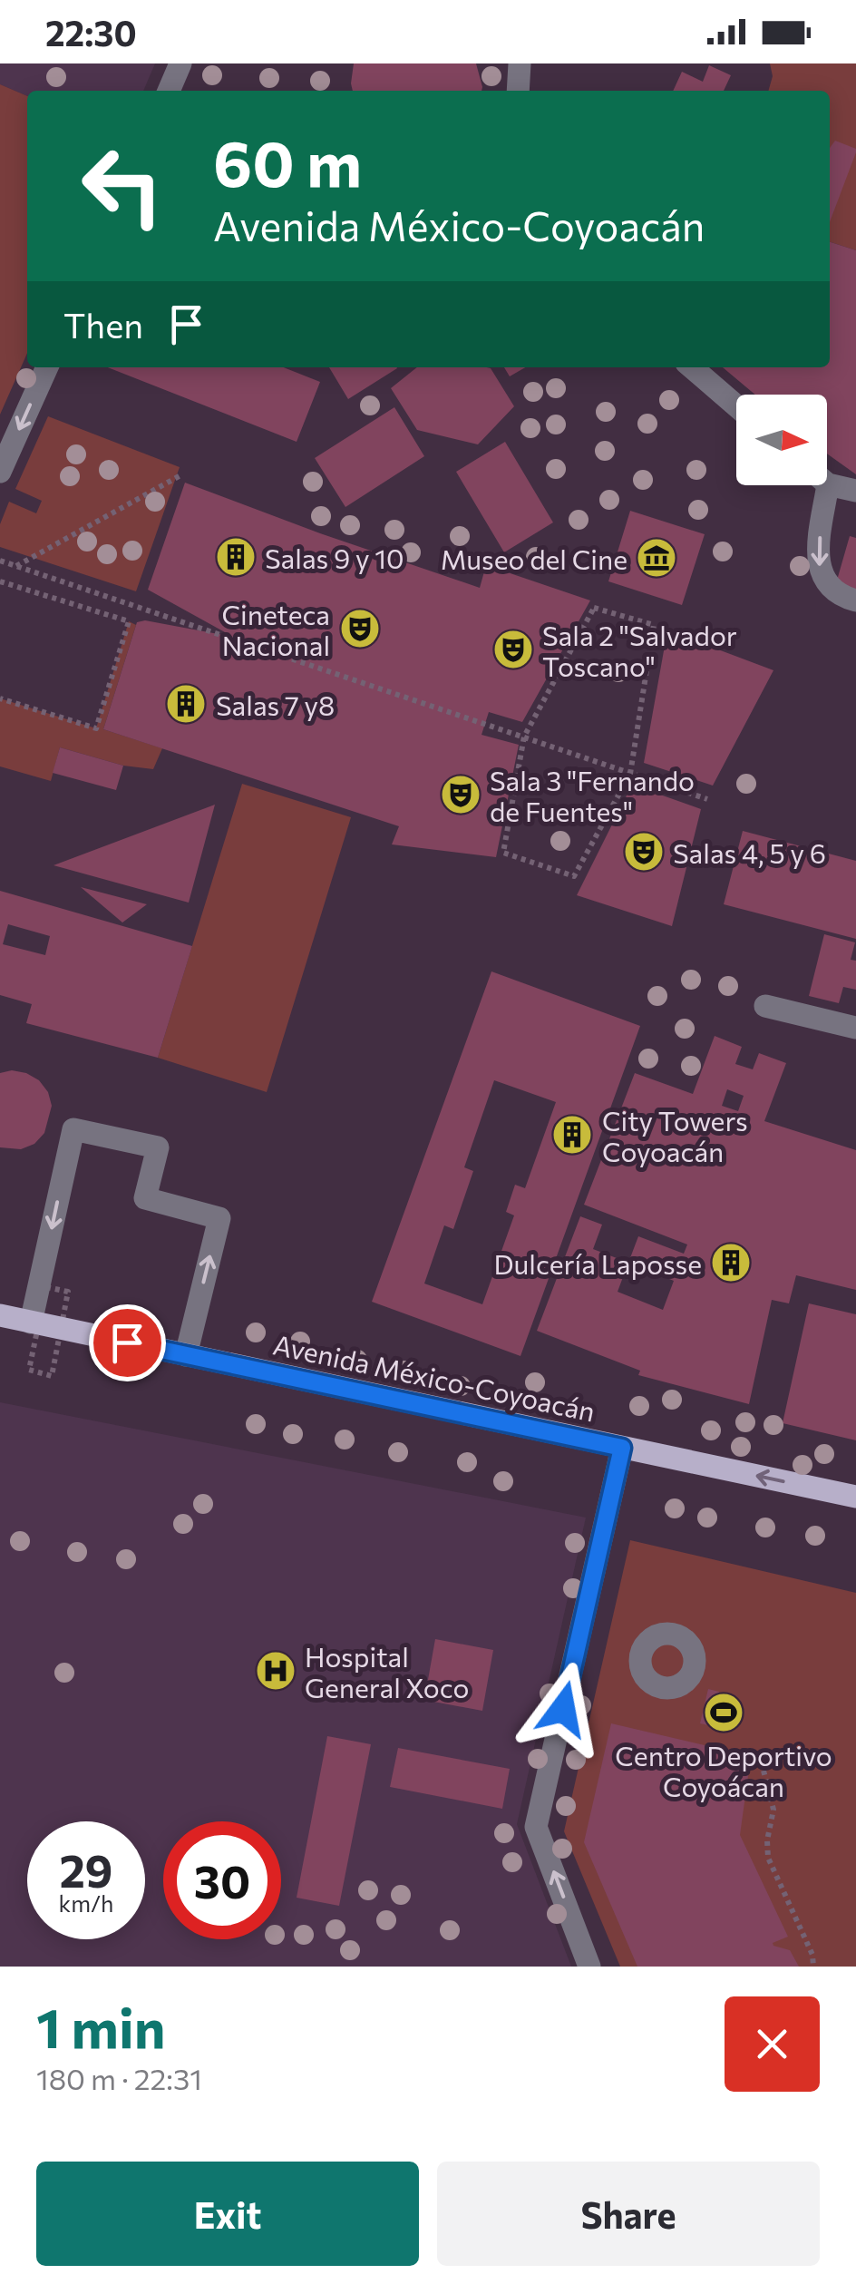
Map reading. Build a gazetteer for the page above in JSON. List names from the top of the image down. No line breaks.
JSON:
{"streets":{"main road":["Avenida México-Coyoacán"]},"places":{"building":["Salas 9 y 10","Salas 7 y8","City Towers Coyoacán","Dulcería Laposse"],"museum":["Museo del Cine"],"theatre":["Cineteca Nacional","Sala 2 \"Salvador Toscano\"","Sala 3 \"Fernando de Fuentes\"","Salas 4, 5 y 6"],"hospital":["Hospital General Xoco"],"sports":["Centro Deportivo Coyoácan"]},"north":"right","page":{"status":"22:30","turn":["60 m","Avenida México-Coyoacán"],"then":"Then","speed":"29 km/h","limit":"30","heading":["1 min","180 m · 22:31"],"buttons":["Exit","Share"]}}
